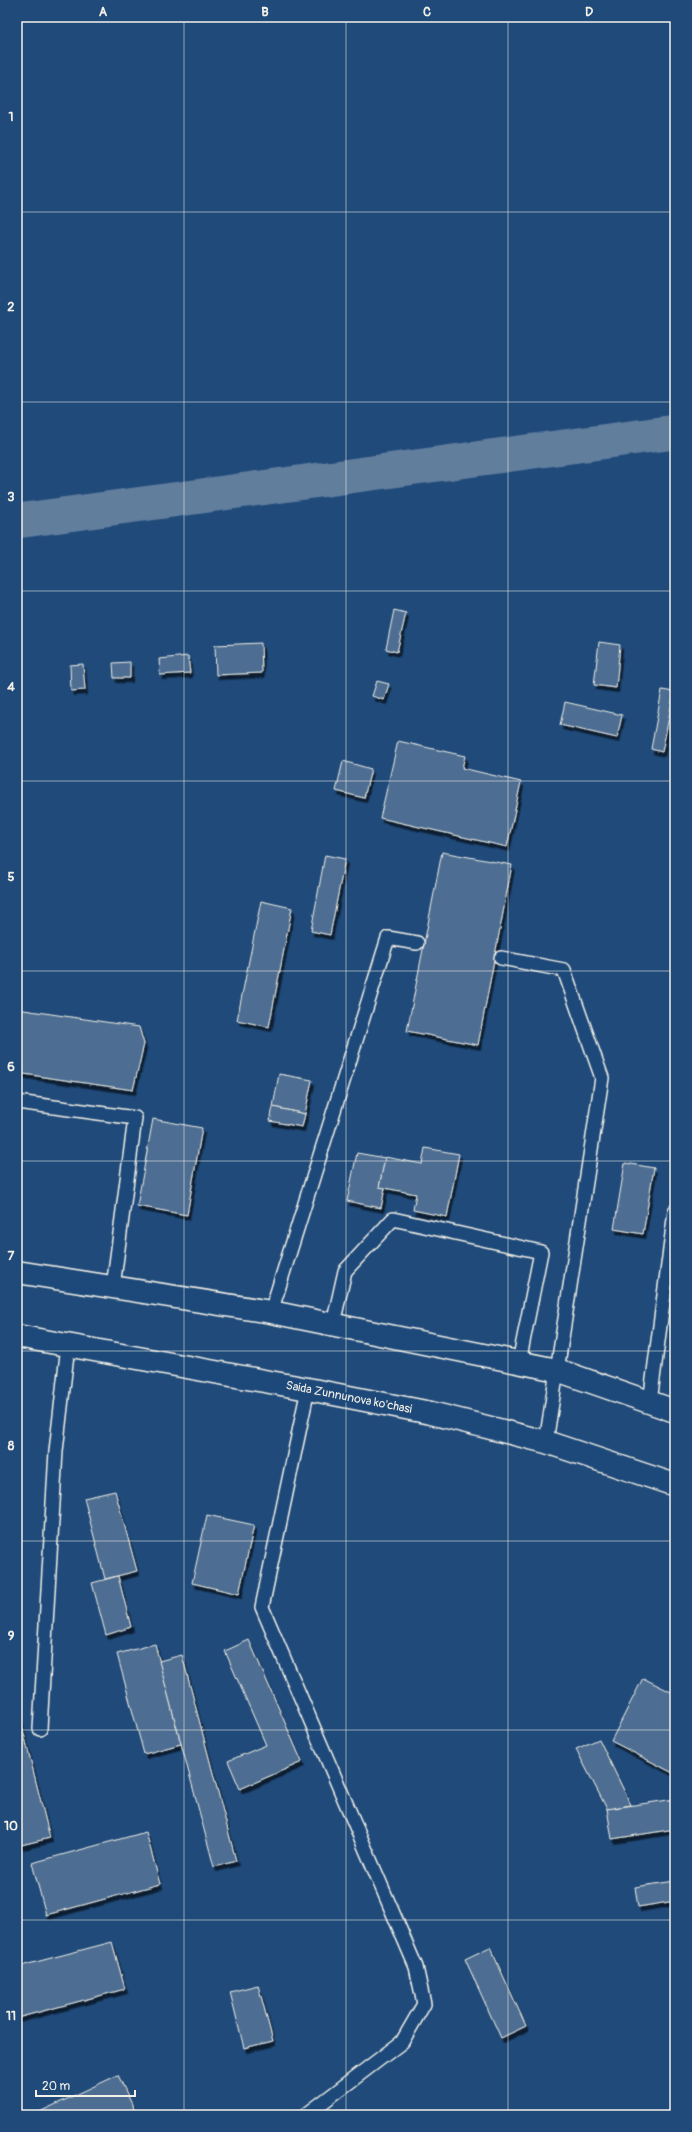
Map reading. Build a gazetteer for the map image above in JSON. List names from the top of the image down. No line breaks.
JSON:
{"streets":{"main road":["Saida Zunnunova ko'chasi"]},"scale_bar":"20 m","grid":{"columns":["A","B","C","D"],"rows":["1","2","3","4","5","6","7","8","9","10","11"]}}
